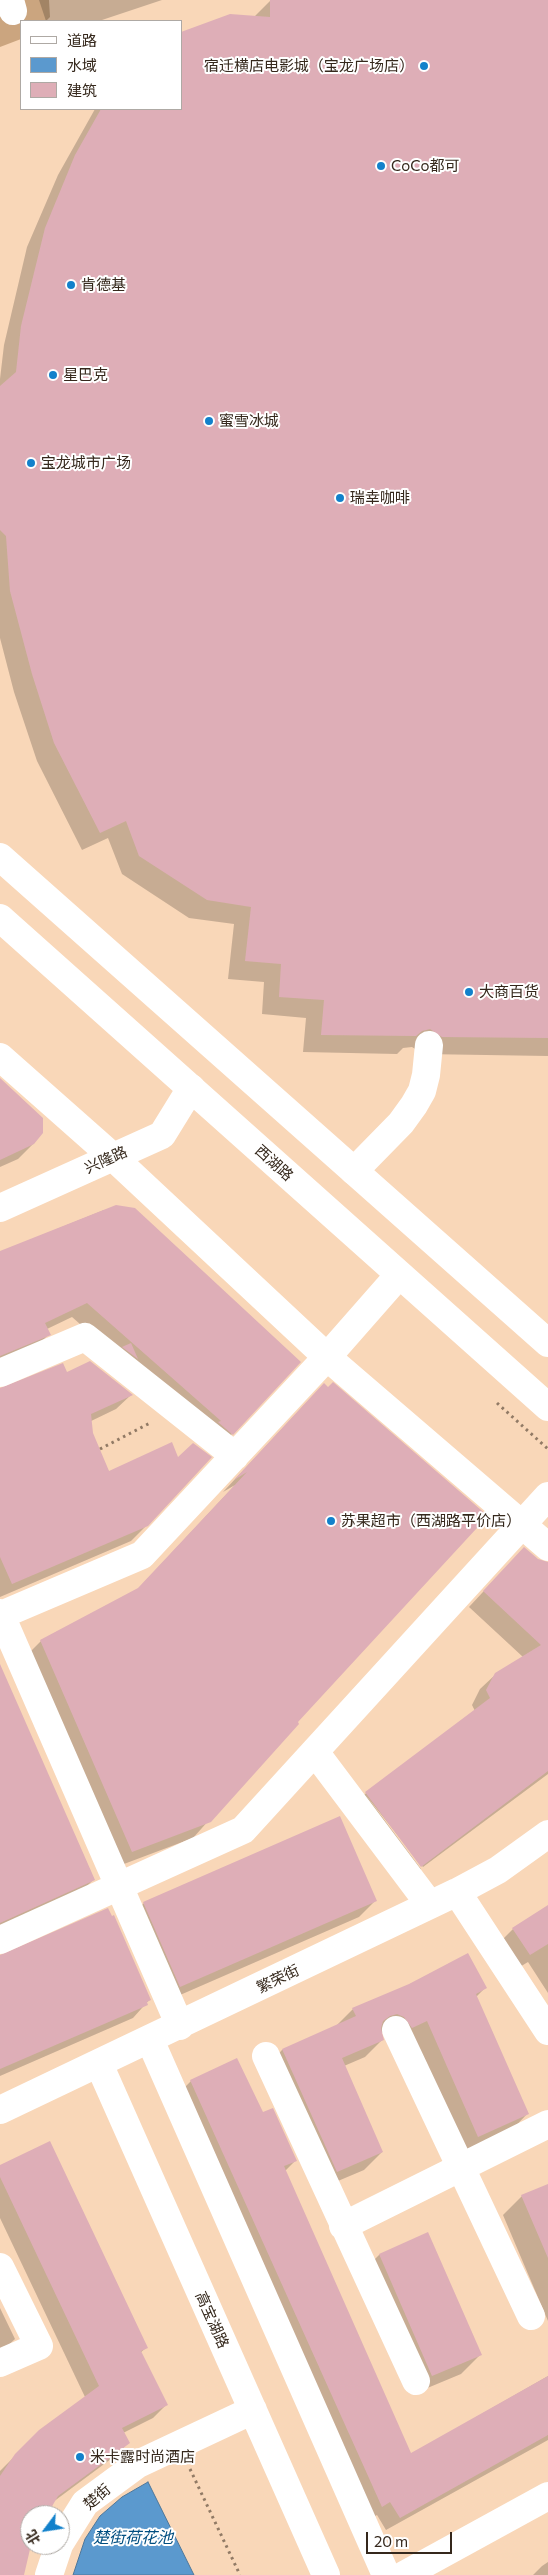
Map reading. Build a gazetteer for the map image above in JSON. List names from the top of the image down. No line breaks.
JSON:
{"streets":{"street":["兴隆路","西湖路","繁荣街","高宝湖路","楚街"]},"crossings":[["兴隆路","西湖路"],["繁荣街","高宝湖路"],["高宝湖路","楚街"]],"water":["楚街荷花池"],"places":["宿迁横店电影城（宝龙广场店）","CoCo都可","肯德基","星巴克","蜜雪冰城","宝龙城市广场","瑞幸咖啡","大商百货","苏果超市（西湖路平价店）","米卡露时尚酒店"],"legend":["道路","水域","建筑"],"scale_bar":"20 m","north":"bottom left"}
